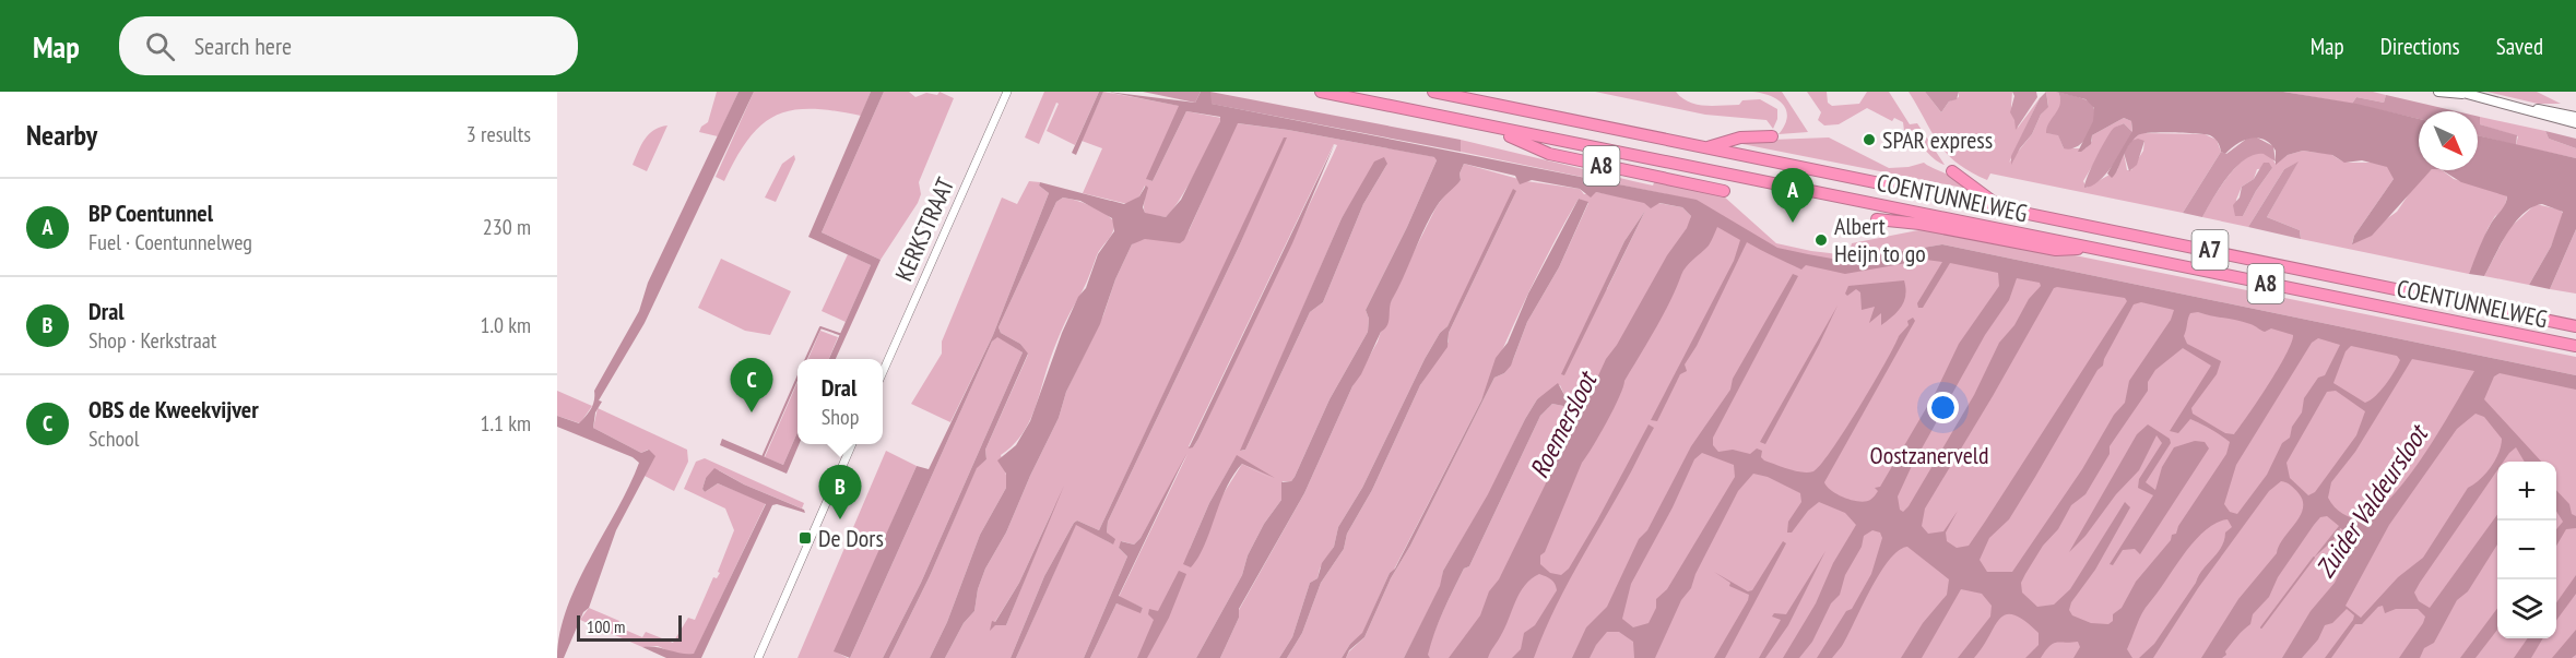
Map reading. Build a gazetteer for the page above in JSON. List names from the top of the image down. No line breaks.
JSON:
{"streets":{"highway":["A8","COENTUNNELWEG","A7"],"street":["KERKSTRAAT"]},"crossings":[["A8","COENTUNNELWEG"]],"water":["Roemersloot","Zuider Valdeursloot"],"parks":["Oostzanerveld"],"places":{"other":["SPAR express","Albert Heijn to go"],"transit":["De Dors"]},"scale_bar":"100 m","north":"bottom right","page":{"header":"Map","search":"Search here","nav":["Map","Directions","Saved"],"heading":["Nearby","3 results"],"pins":["A","C","B"],"list":[{"mark":"A","name":"BP Coentunnel","note":"Fuel · Coentunnelweg","value":"230 m"},{"mark":"B","name":"Dral","note":"Shop · Kerkstraat","value":"1.0 km"},{"mark":"C","name":"OBS de Kweekvijver","note":"School","value":"1.1 km"}],"popup":["Dral","Shop"],"map_buttons":["+","−"],"scale":"100 m"}}
